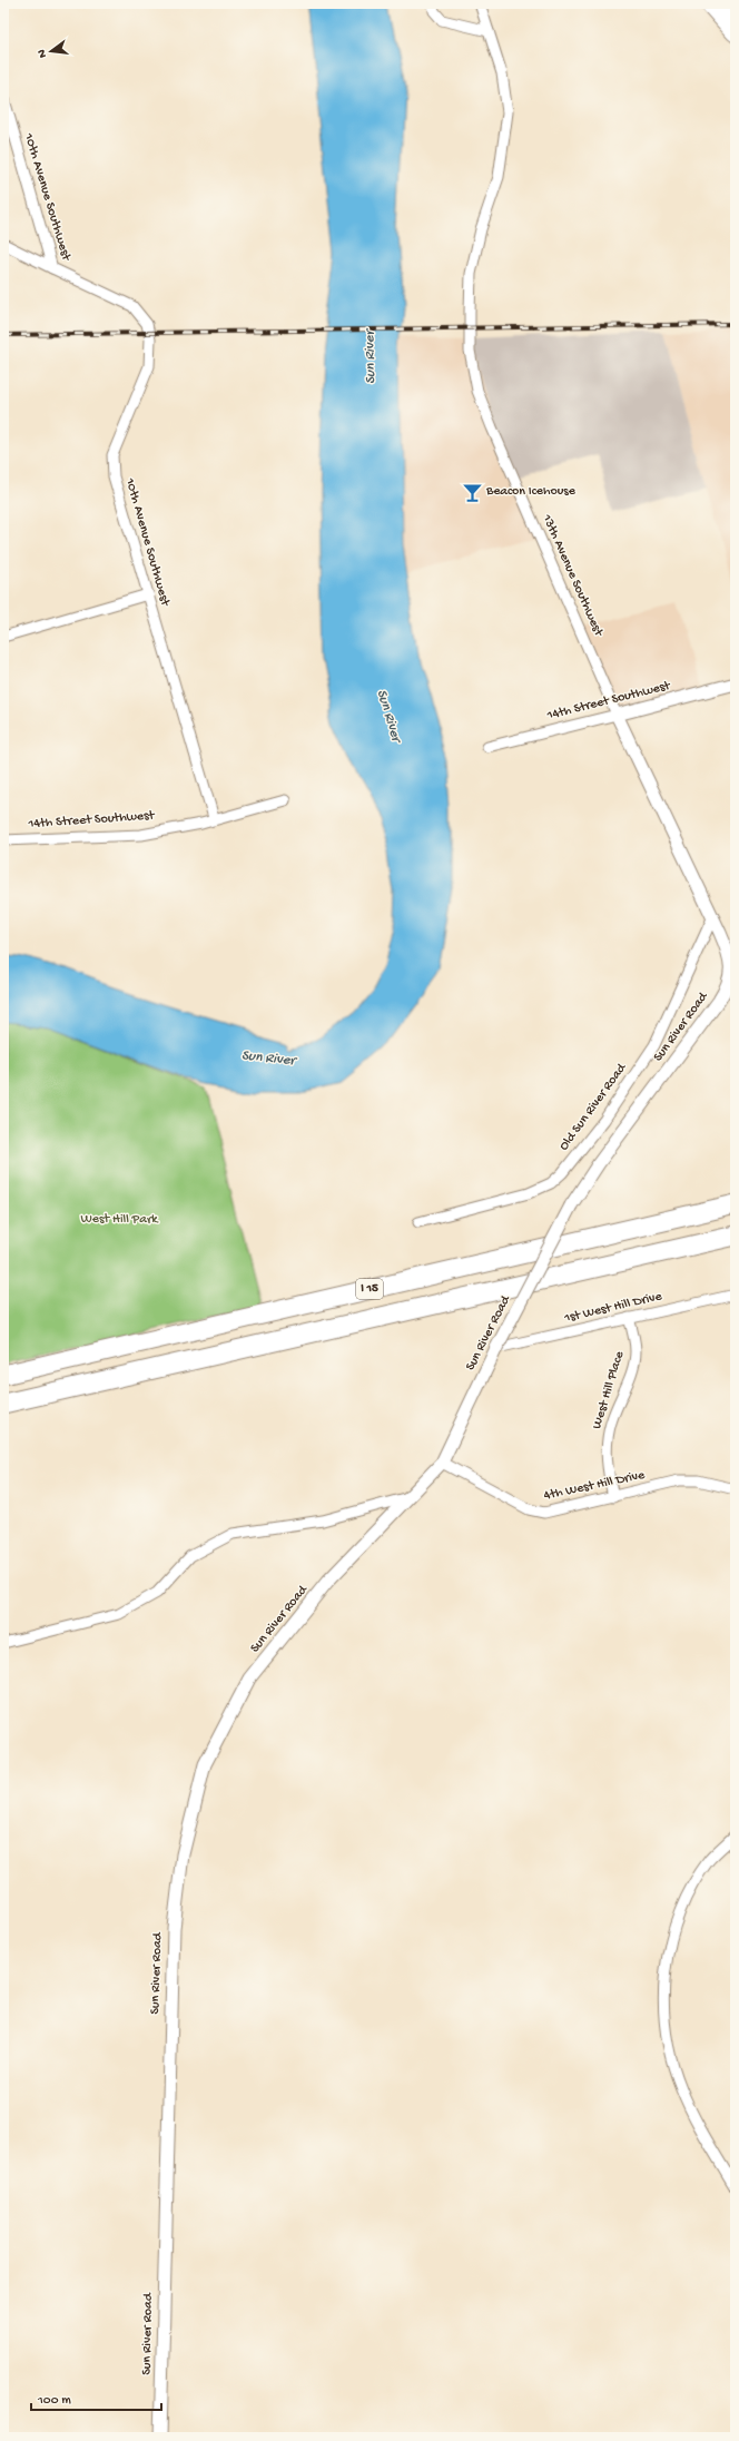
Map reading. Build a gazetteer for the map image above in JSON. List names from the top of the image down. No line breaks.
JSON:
{"streets":{"highway":["I 15"],"street":["10th Avenue Southwest","13th Avenue Southwest","14th Street Southwest","Sun River Road","Old Sun River Road","1st West Hill Drive","West Hill Place","4th West Hill Drive"]},"crossings":[["10th Avenue Southwest","14th Street Southwest"],["13th Avenue Southwest","14th Street Southwest"],["13th Avenue Southwest","Sun River Road"],["13th Avenue Southwest","Old Sun River Road"],["Sun River Road","1st West Hill Drive"],["Sun River Road","4th West Hill Drive"],["1st West Hill Drive","West Hill Place"],["West Hill Place","4th West Hill Drive"]],"water":["Sun River"],"parks":["West Hill Park"],"places":{"bar":["Beacon Icehouse"]},"scale_bar":"100 m","north":"left"}
